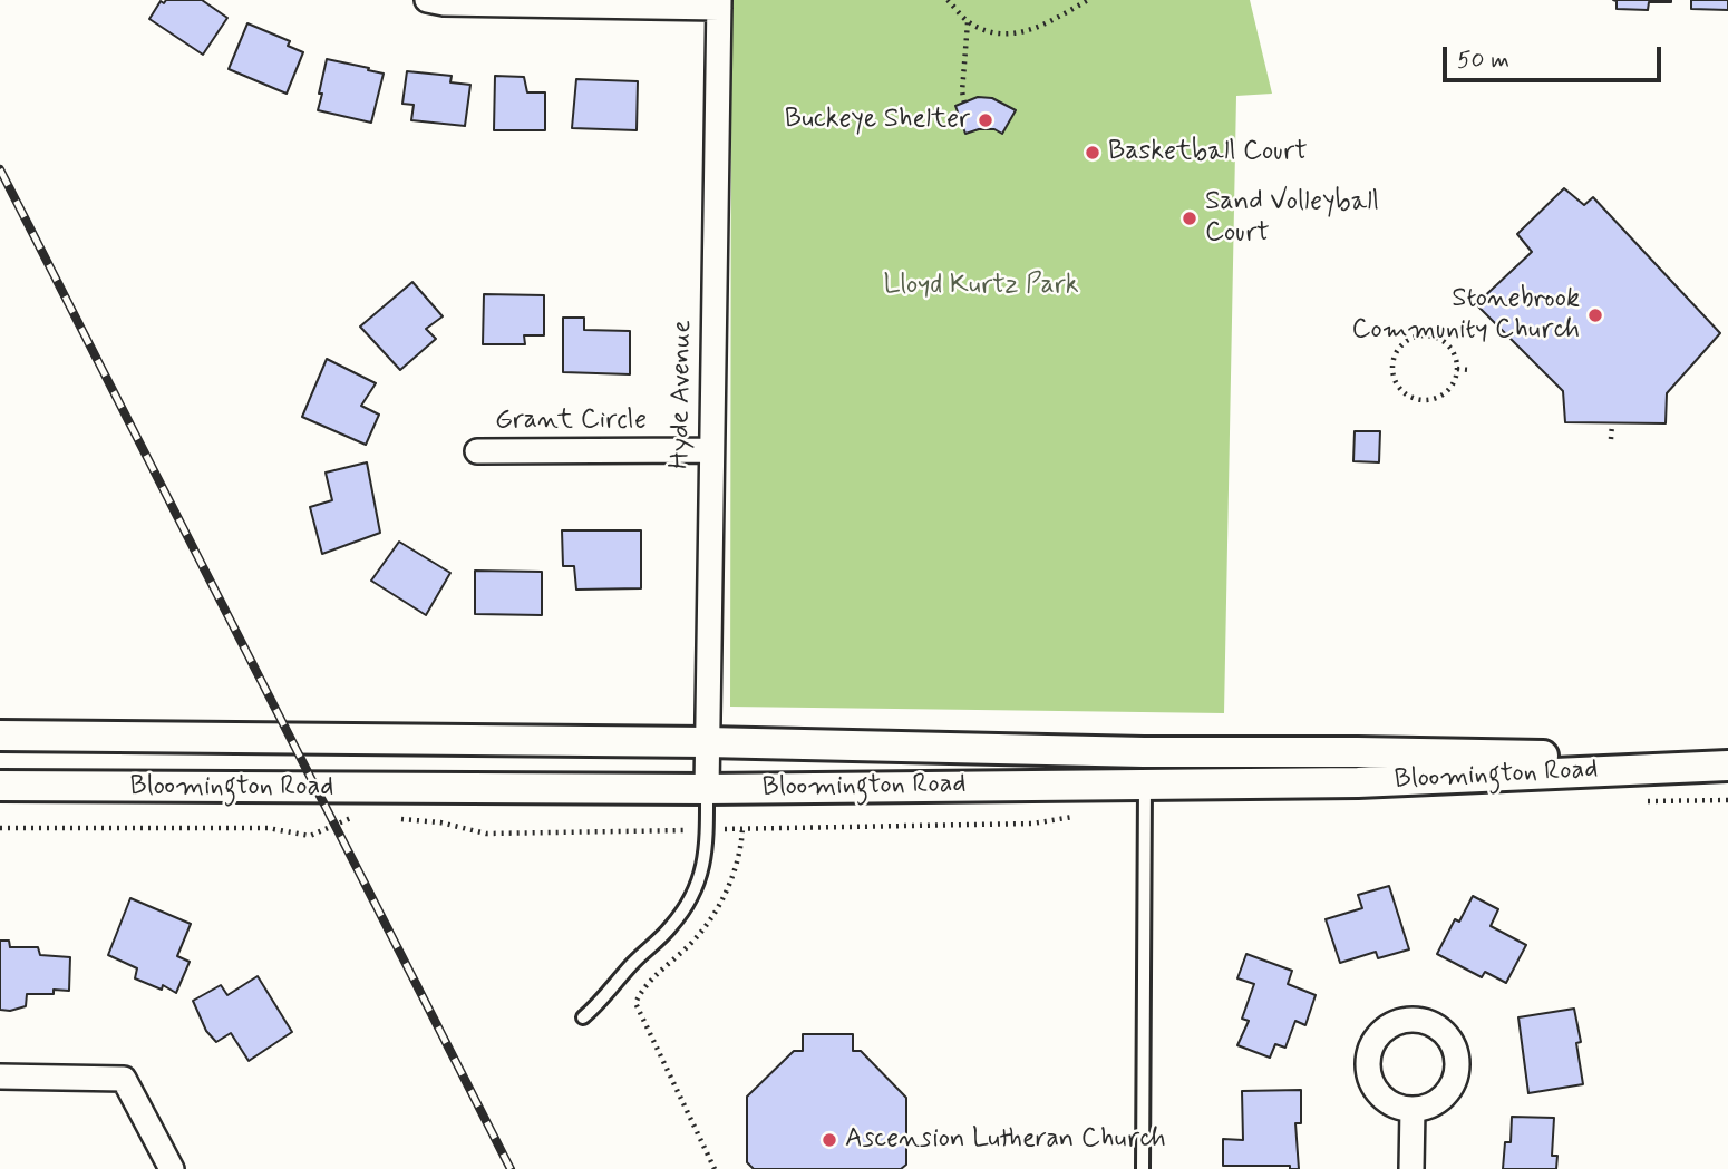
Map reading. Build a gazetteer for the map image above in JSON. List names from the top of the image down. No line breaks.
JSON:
{"streets":{"street":["Hyde Avenue","Grant Circle","Bloomington Road"]},"crossings":[["Hyde Avenue","Grant Circle"],["Hyde Avenue","Bloomington Road"]],"parks":["Lloyd Kurtz Park"],"places":["Buckeye Shelter","Basketball Court","Sand Volleyball Court","Stonebrook Community Church","Ascension Lutheran Church"],"scale_bar":"50 m"}
